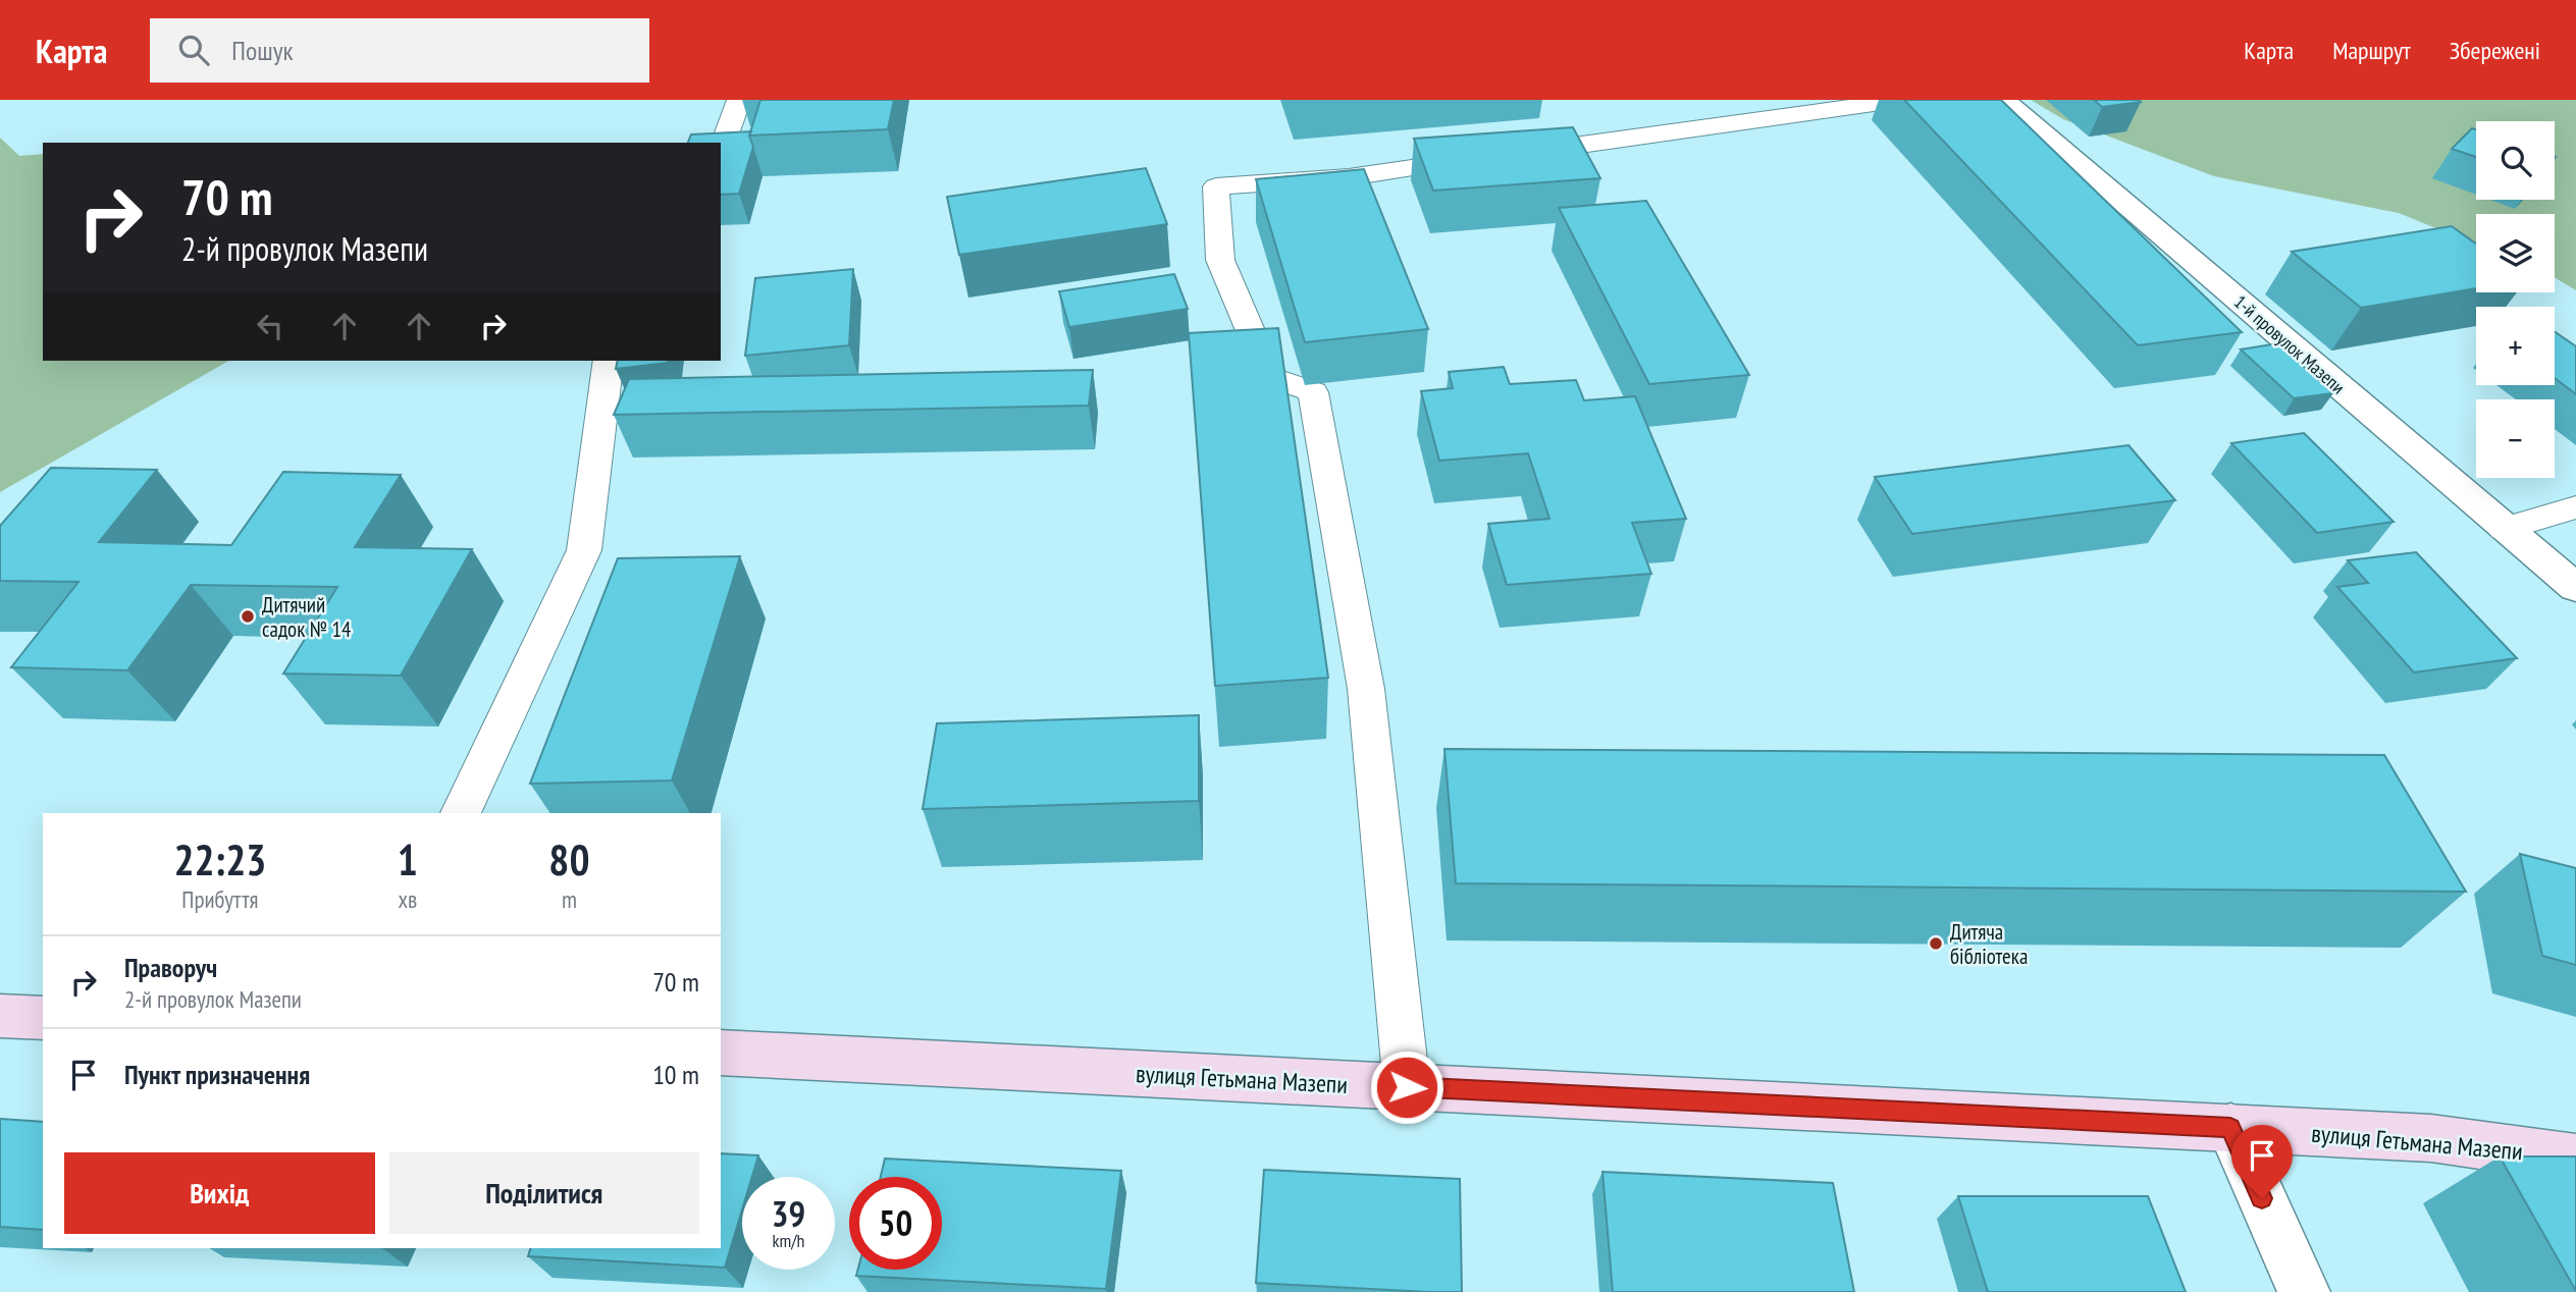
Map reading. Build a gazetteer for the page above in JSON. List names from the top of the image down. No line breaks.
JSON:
{"streets":{"main road":["вулиця Гетьмана Мазепи"],"street":["1-й провулок Мазепи"]},"places":["Дитячий садок № 14","Дитяча бібліотека"],"page":{"header":"Карта","search":"Пошук","nav":["Карта","Маршрут","Збережені"],"map_buttons":["+","−"],"turn":["70 m","2-й провулок Мазепи"],"eta":["22:23","Прибуття","1","хв","80","m"],"list":[{"name":"Праворуч","note":"2-й провулок Мазепи","value":"70 m"},{"name":"Пункт призначення","value":"10 m"}],"buttons":["Вихід","Поділитися"],"speed":"39 km/h","limit":"50"}}
